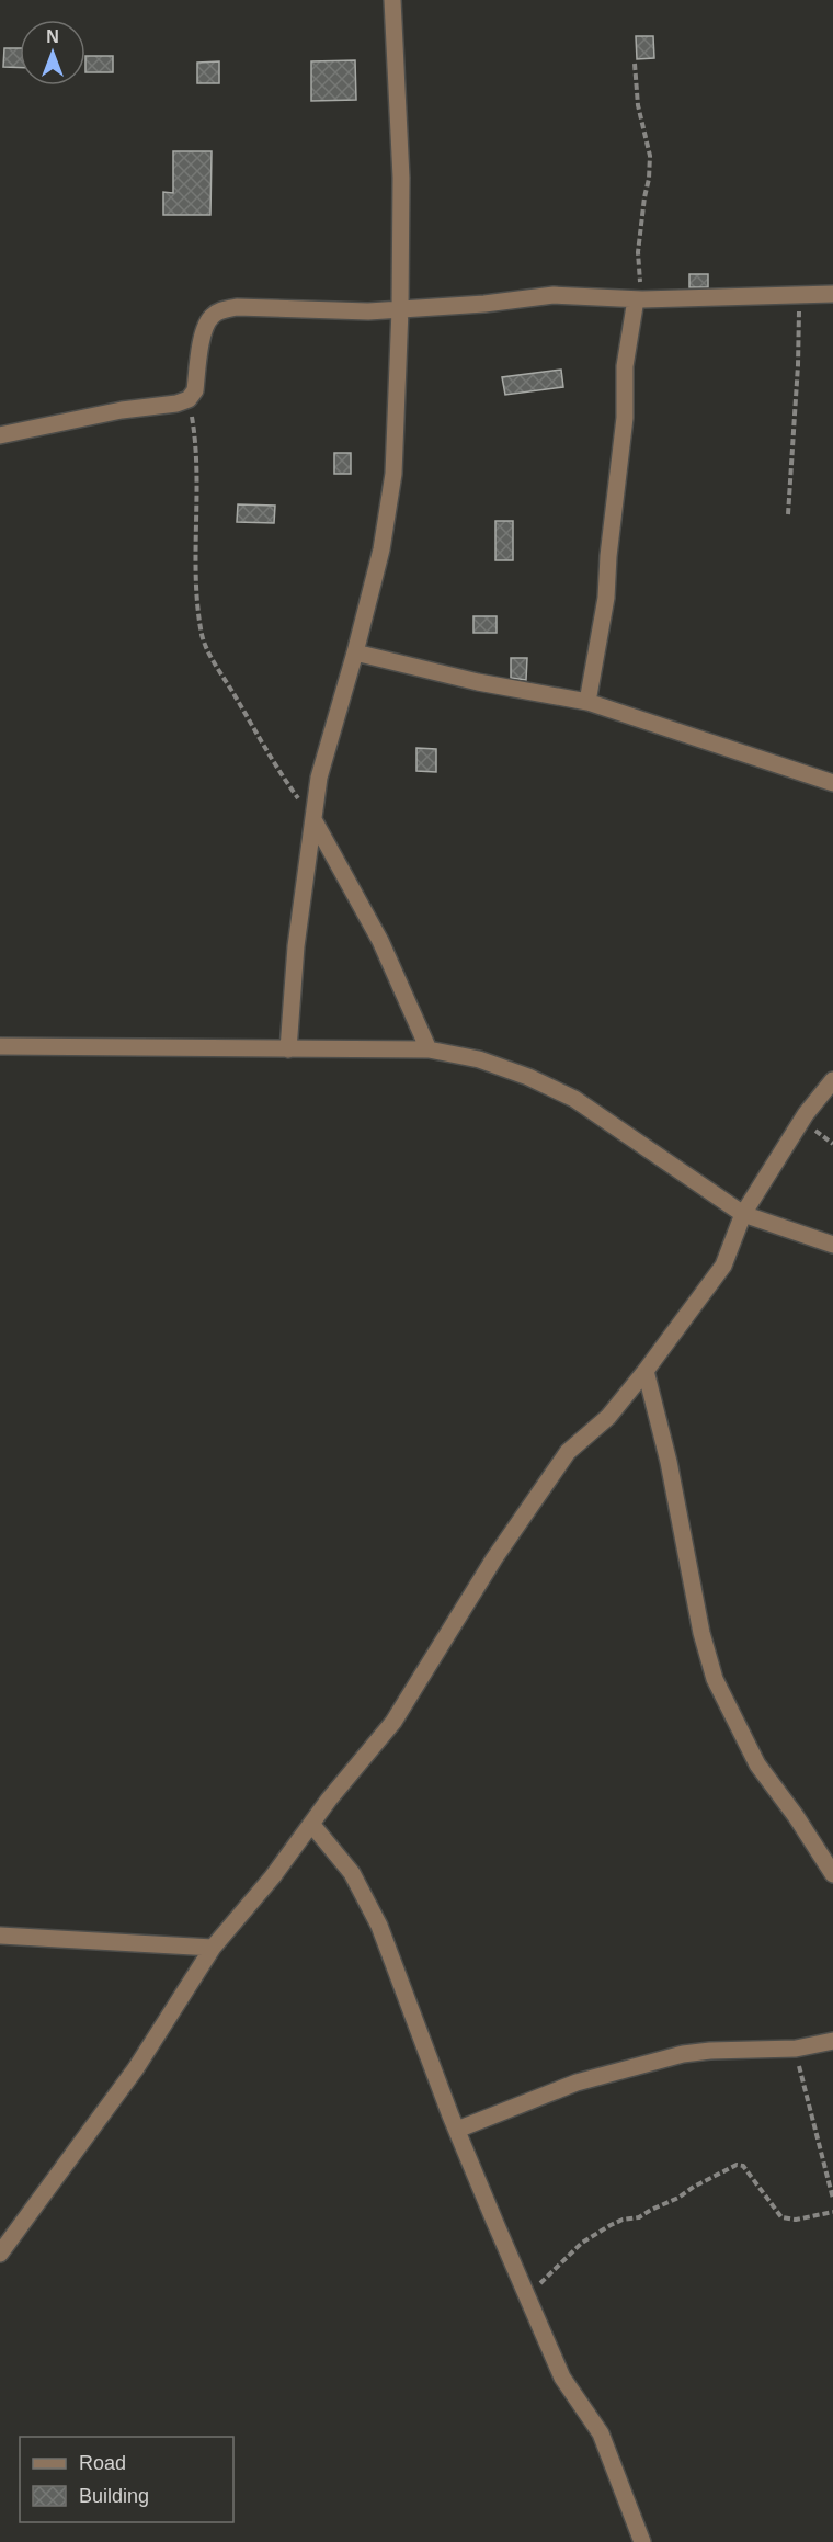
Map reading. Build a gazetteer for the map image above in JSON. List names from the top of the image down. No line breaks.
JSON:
{"legend":["Road","Building"],"north":"top"}
